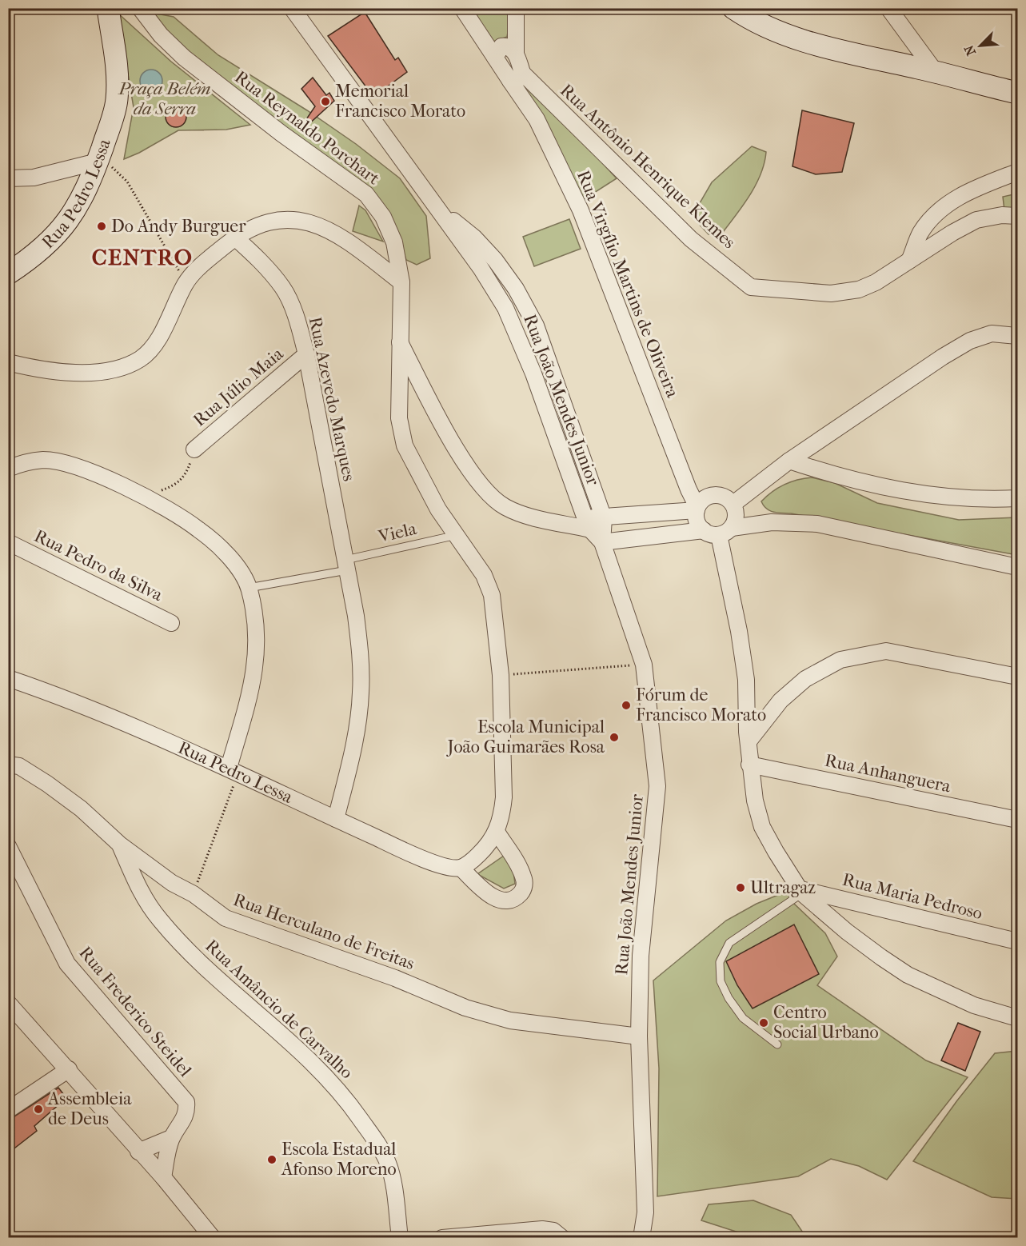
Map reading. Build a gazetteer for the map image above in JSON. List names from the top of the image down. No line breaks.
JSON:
{"streets":{"main road":["Rua Pedro Lessa"],"street":["Rua Reynaldo Porchart","Rua Antônio Henrique Klemes","Rua Virgílio Martins de Oliveira","Rua Júlio Maia","Rua Azevedo Marques","Rua João Mendes Junior","Rua Pedro da Silva","Rua Anhanguera","Rua Maria Pedroso","Rua Herculano de Freitas","Rua Amâncio de Carvalho","Rua Frederico Steidel"],"lane":["Viela"]},"crossings":[["Rua Reynaldo Porchart","Rua Pedro Lessa"],["Rua Reynaldo Porchart","Viela"],["Rua Antônio Henrique Klemes","Rua Virgílio Martins de Oliveira"],["Rua Pedro Lessa","Rua Azevedo Marques"],["Rua Júlio Maia","Rua Azevedo Marques"],["Rua Azevedo Marques","Viela"],["Rua João Mendes Junior","Rua Herculano de Freitas"],["Rua Herculano de Freitas","Rua Amâncio de Carvalho"]],"districts":["CENTRO"],"parks":["Praça Belém da Serra"],"places":["Memorial Francisco Morato","Do Andy Burguer","Fórum de Francisco Morato","Escola Municipal João Guimarães Rosa","Ultragaz","Centro Social Urbano","Assembleia de Deus","Escola Estadual Afonso Moreno"],"north":"bottom left"}
